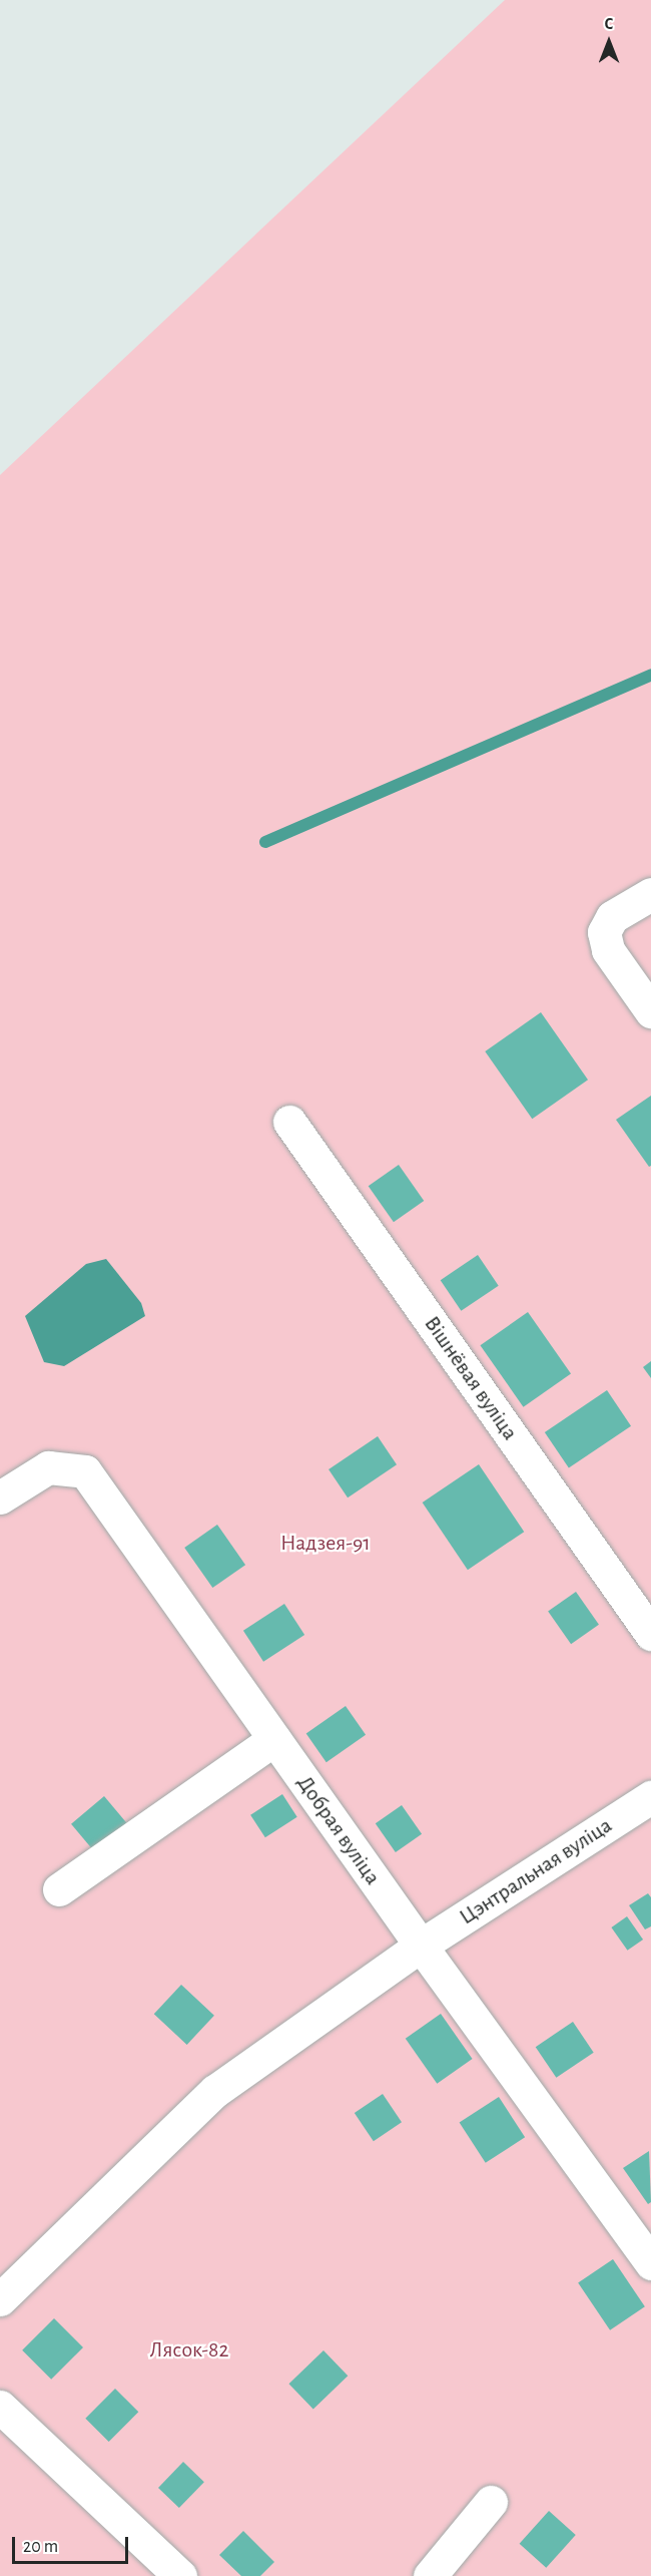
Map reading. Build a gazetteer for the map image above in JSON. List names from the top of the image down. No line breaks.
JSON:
{"streets":{"street":["Вішнёвая вуліца","Добрая вуліца","Цэнтральная вуліца"]},"crossings":[["Добрая вуліца","Цэнтральная вуліца"]],"parks":["Надзея-91","Лясок-82"],"scale_bar":"20 m","north":"top"}
